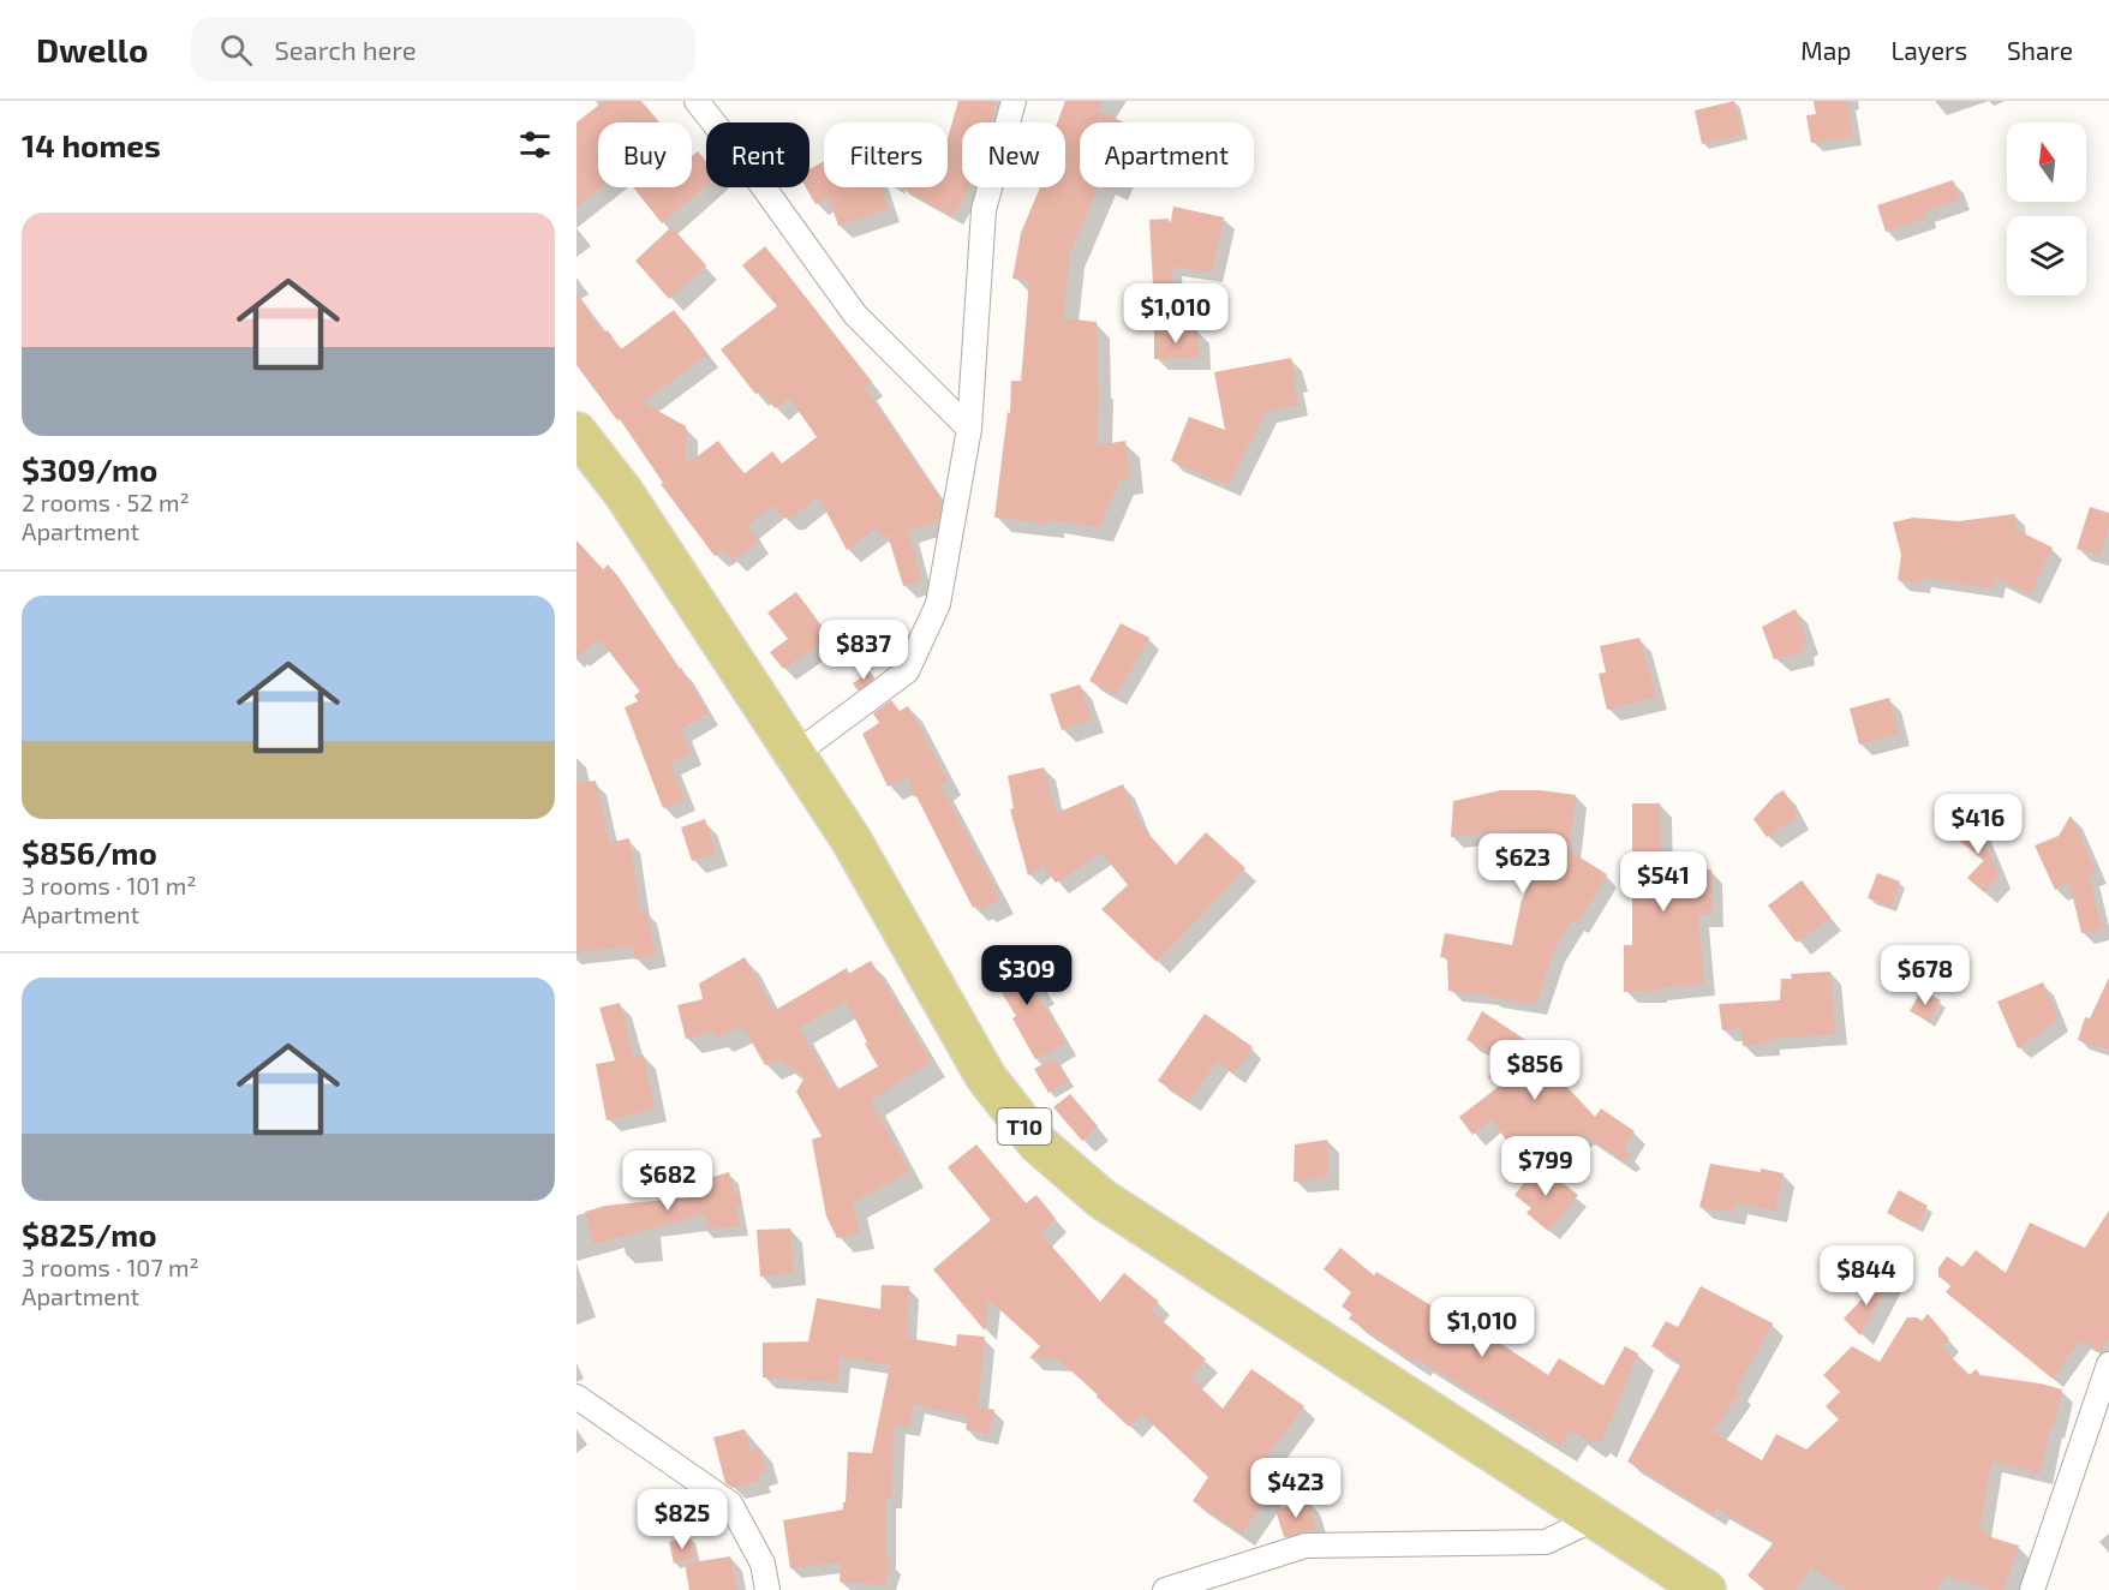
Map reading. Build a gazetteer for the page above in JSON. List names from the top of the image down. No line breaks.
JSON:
{"streets":{"highway":["T10"]},"north":"top","page":{"header":"Dwello","search":"Search here","nav":["Map","Layers","Share"],"heading":"14 homes","chip":["Buy","Rent","Filters","New","Apartment"],"list":[{"name":"$309/mo","note":"2 rooms · 52 m² · Apartment"},{"name":"$856/mo","note":"3 rooms · 101 m² · Apartment"},{"name":"$825/mo","note":"3 rooms · 107 m² · Apartment"}],"price":["$1,010","$837","$416","$623","$541","$309","$678","$856","$799","$682","$844","$1,010","$423","$825"]}}
